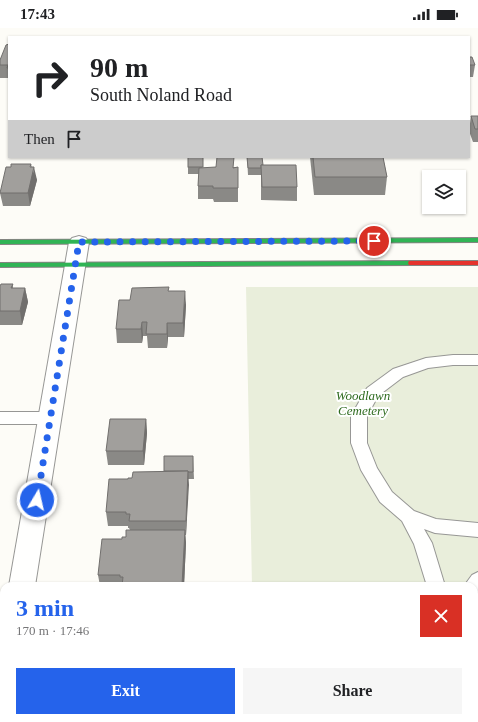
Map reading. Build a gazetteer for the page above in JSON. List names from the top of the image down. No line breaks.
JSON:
{"parks":["Woodlawn Cemetery"],"page":{"status":"17:43","turn":["90 m","South Noland Road"],"then":"Then","heading":["3 min","170 m · 17:46"],"buttons":["Exit","Share"]}}
